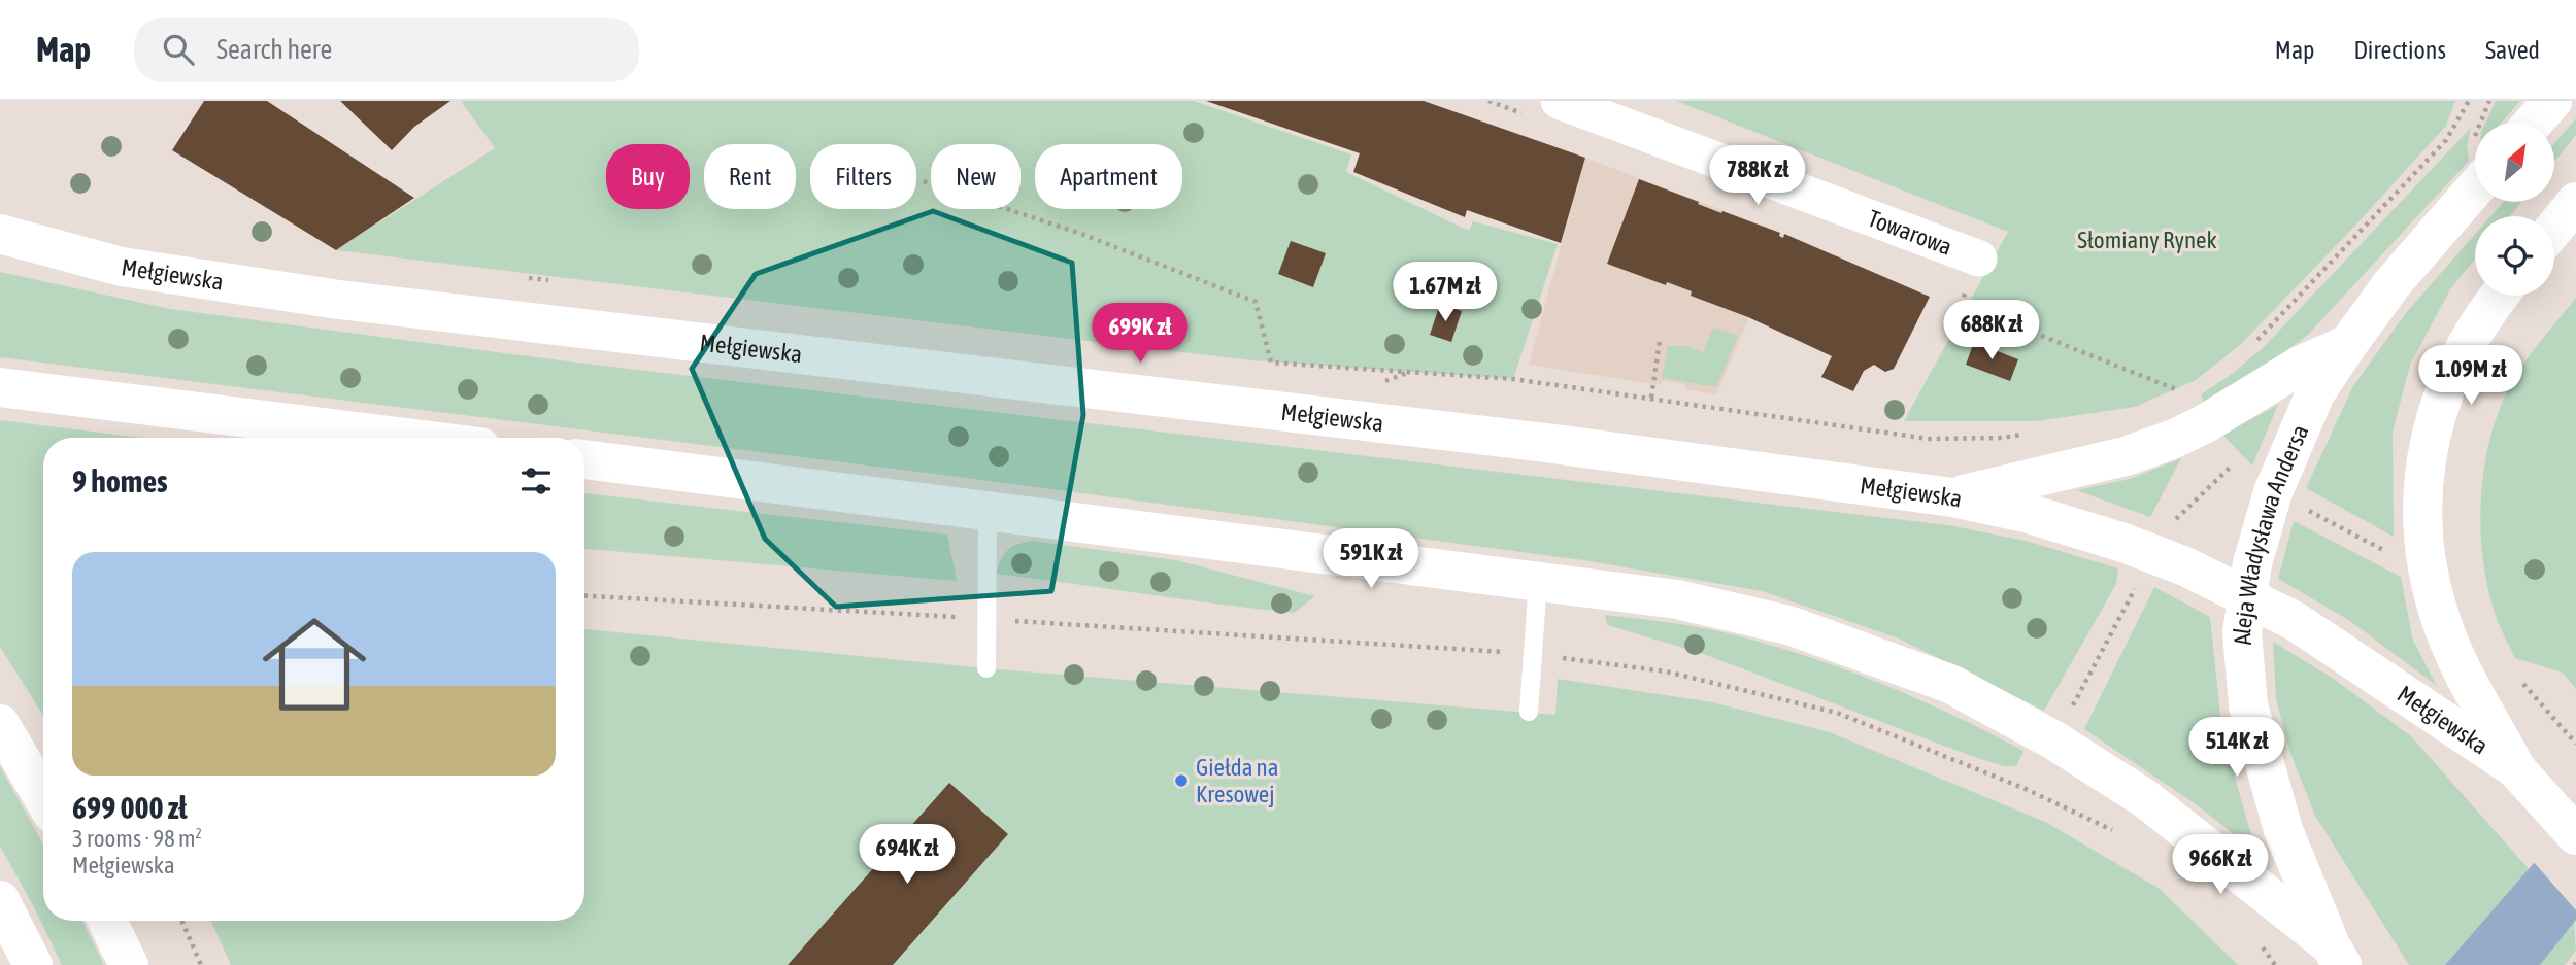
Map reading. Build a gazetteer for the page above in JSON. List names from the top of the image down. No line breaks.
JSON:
{"streets":{"main road":["Mełgiewska","Aleja Władysława Andersa"],"street":["Towarowa"]},"crossings":[["Mełgiewska","Aleja Władysława Andersa"]],"parks":["Słomiany Rynek"],"places":["Giełda na Kresowej"],"north":"top right","page":{"header":"Map","search":"Search here","nav":["Map","Directions","Saved"],"chip":["Buy","Rent","Filters","New","Apartment"],"price":["788K zł","1.67M zł","688K zł","699K zł","1.09M zł","591K zł","514K zł","694K zł","966K zł"],"heading":"9 homes","list":[{"name":"699 000 zł","note":"3 rooms · 98 m² · Mełgiewska"}]}}
